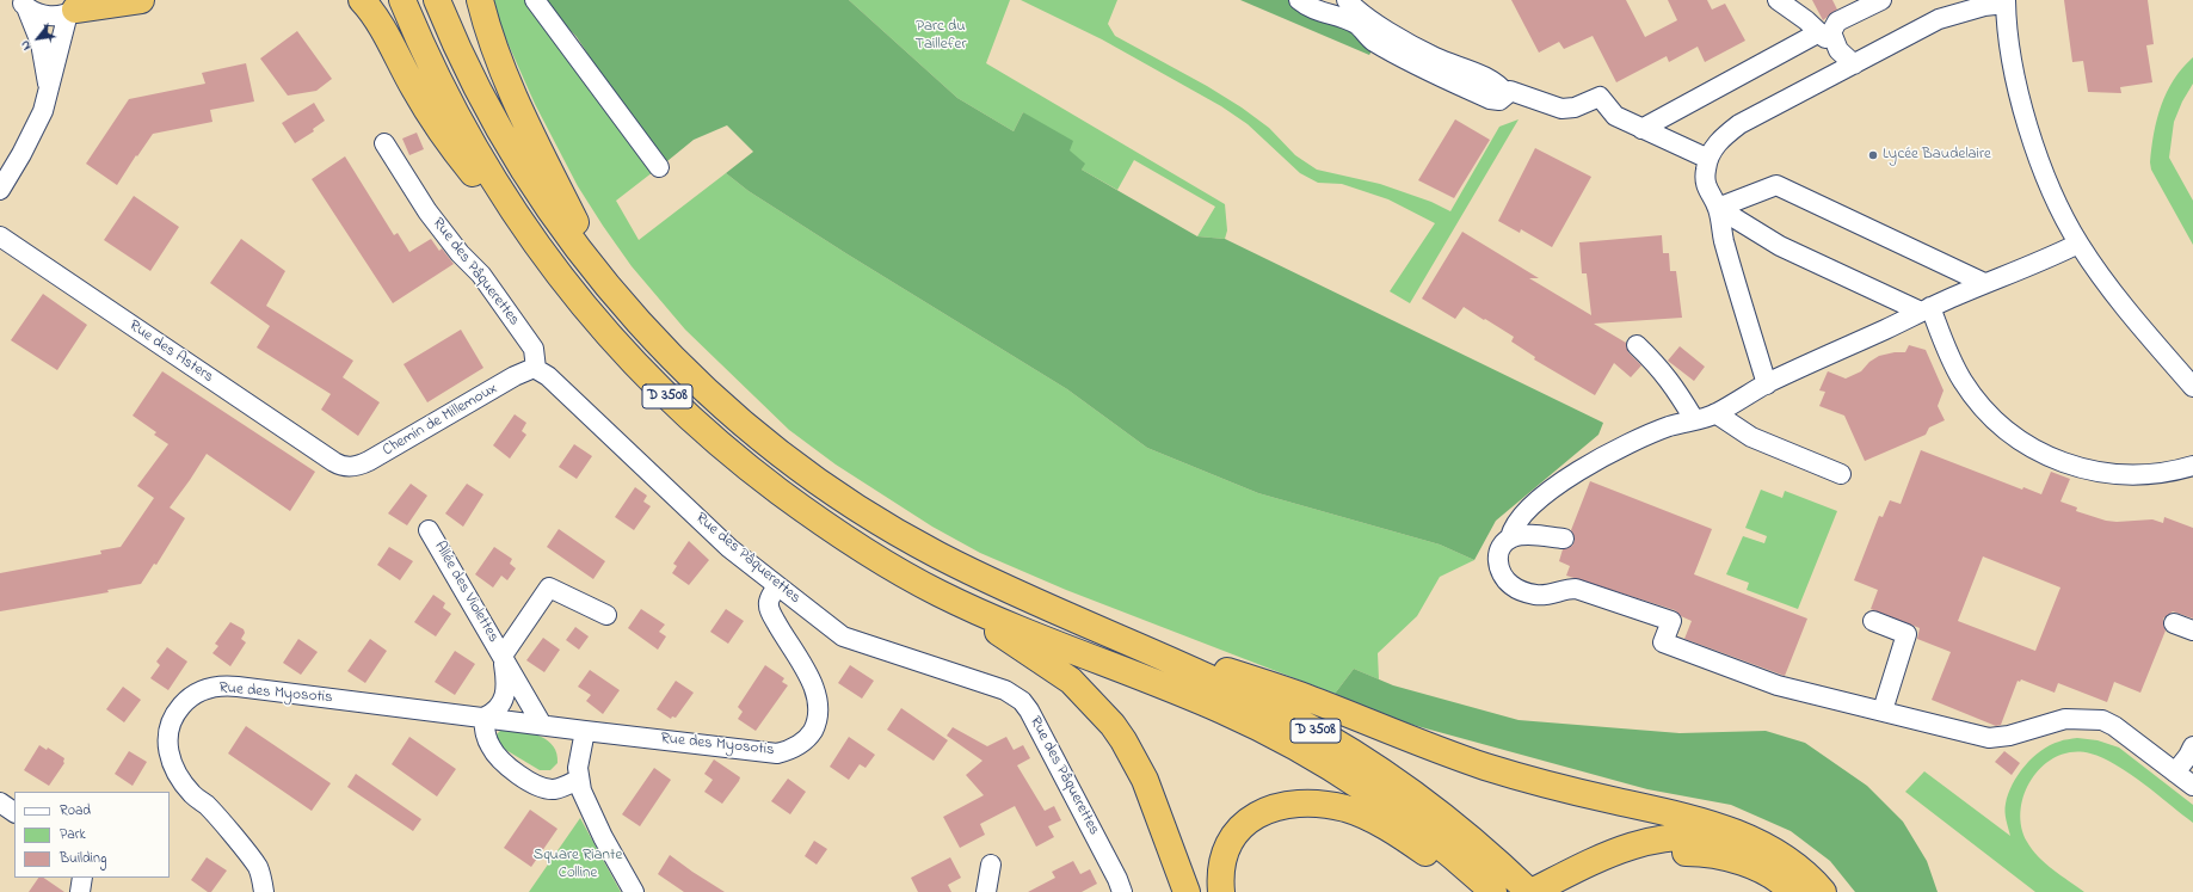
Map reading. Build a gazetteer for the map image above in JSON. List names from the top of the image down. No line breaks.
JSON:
{"streets":{"highway":["D 3508"],"street":["Rue des Pâquerettes","Rue des Asters","Chemin de Millemoux","Allée des Violettes","Rue des Myosotis"]},"crossings":[["Rue des Pâquerettes","Chemin de Millemoux"],["Rue des Pâquerettes","Rue des Myosotis"],["Rue des Asters","Chemin de Millemoux"],["Allée des Violettes","Rue des Myosotis"]],"parks":["Parc du Taillefer","Square Riante Colline"],"places":["Lycée Baudelaire"],"legend":["Road","Park","Building"],"north":"bottom left"}
